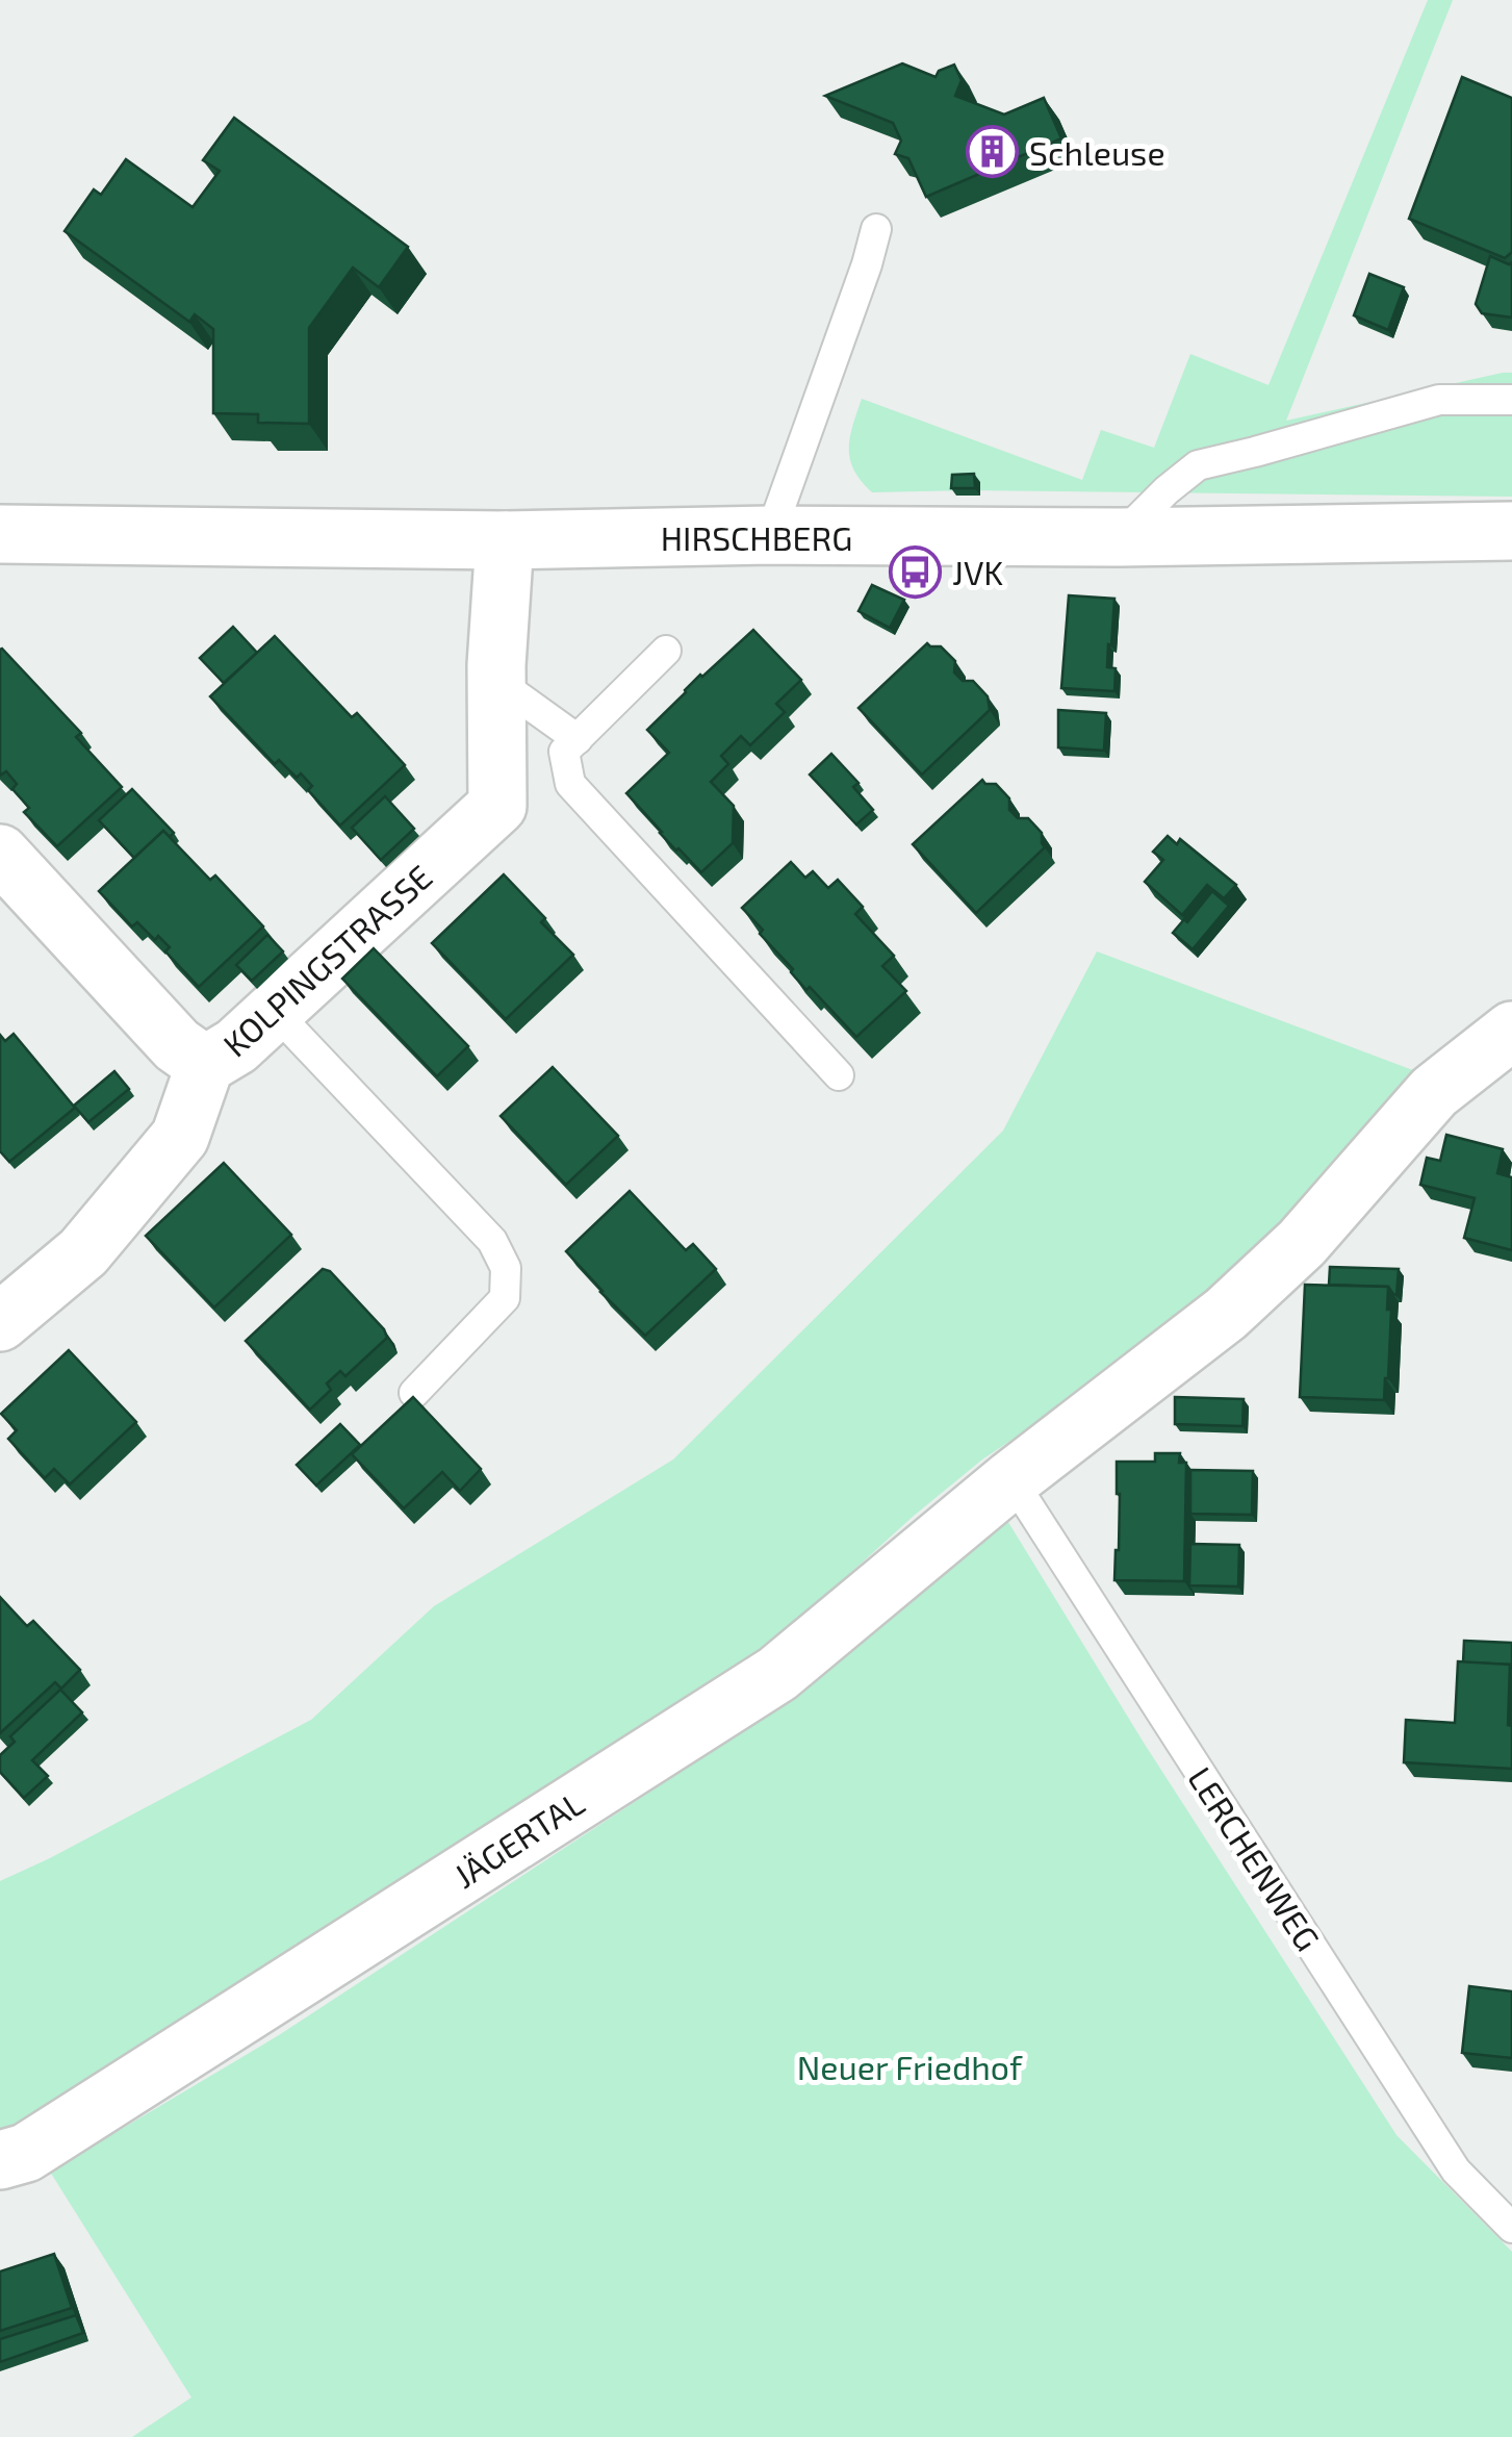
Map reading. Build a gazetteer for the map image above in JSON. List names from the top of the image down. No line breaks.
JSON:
{"streets":{"street":["HIRSCHBERG","KOLPINGSTRASSE","JÄGERTAL"],"lane":["LERCHENWEG"]},"crossings":[["HIRSCHBERG","KOLPINGSTRASSE"],["JÄGERTAL","LERCHENWEG"]],"parks":["Neuer Friedhof"],"places":{"building":["Schleuse"],"bus stop":["JVK"]}}
